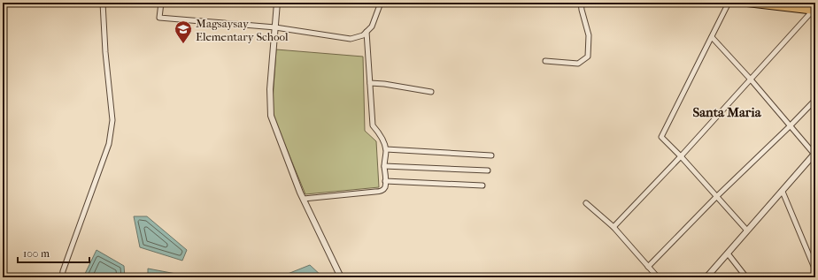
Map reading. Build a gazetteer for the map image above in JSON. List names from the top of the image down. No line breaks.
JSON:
{"districts":["Santa Maria"],"places":{"school or university":["Magsaysay Elementary School"]},"scale_bar":"100 m"}
